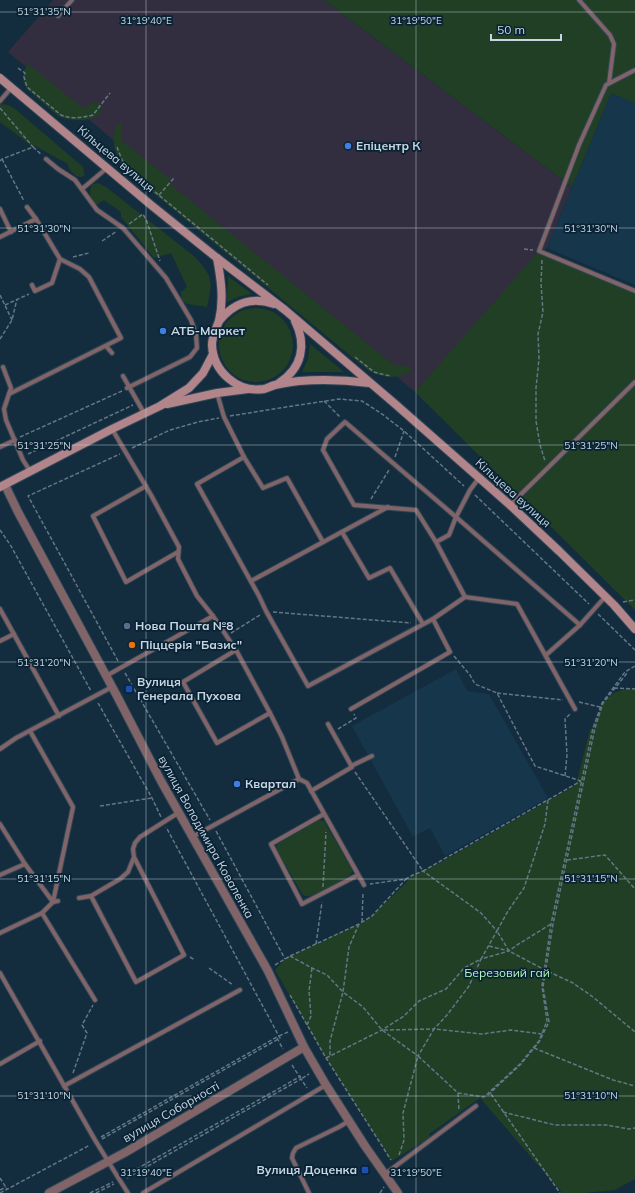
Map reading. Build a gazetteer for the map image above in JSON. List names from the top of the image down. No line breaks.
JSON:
{"streets":{"main road":["Кільцева вулиця"],"street":["вулиця Володимира Коваленка","вулиця Соборності"]},"crossings":[["вулиця Володимира Коваленка","вулиця Соборності"]],"parks":["Березовий гай"],"places":{"other":["Епіцентр К","АТБ-Маркет","Нова Пошта №8","Піццерія \"Базис\"","Квартал"],"transit":["Вулиця Генерала Пухова","Вулиця Доценка"]},"scale_bar":"50 m","coordinates":["51°31'35\"N","31°19'40\"E","31°19'50\"E","51°31'30\"N","51°31'25\"N","51°31'20\"N","51°31'15\"N","51°31'10\"N"]}
